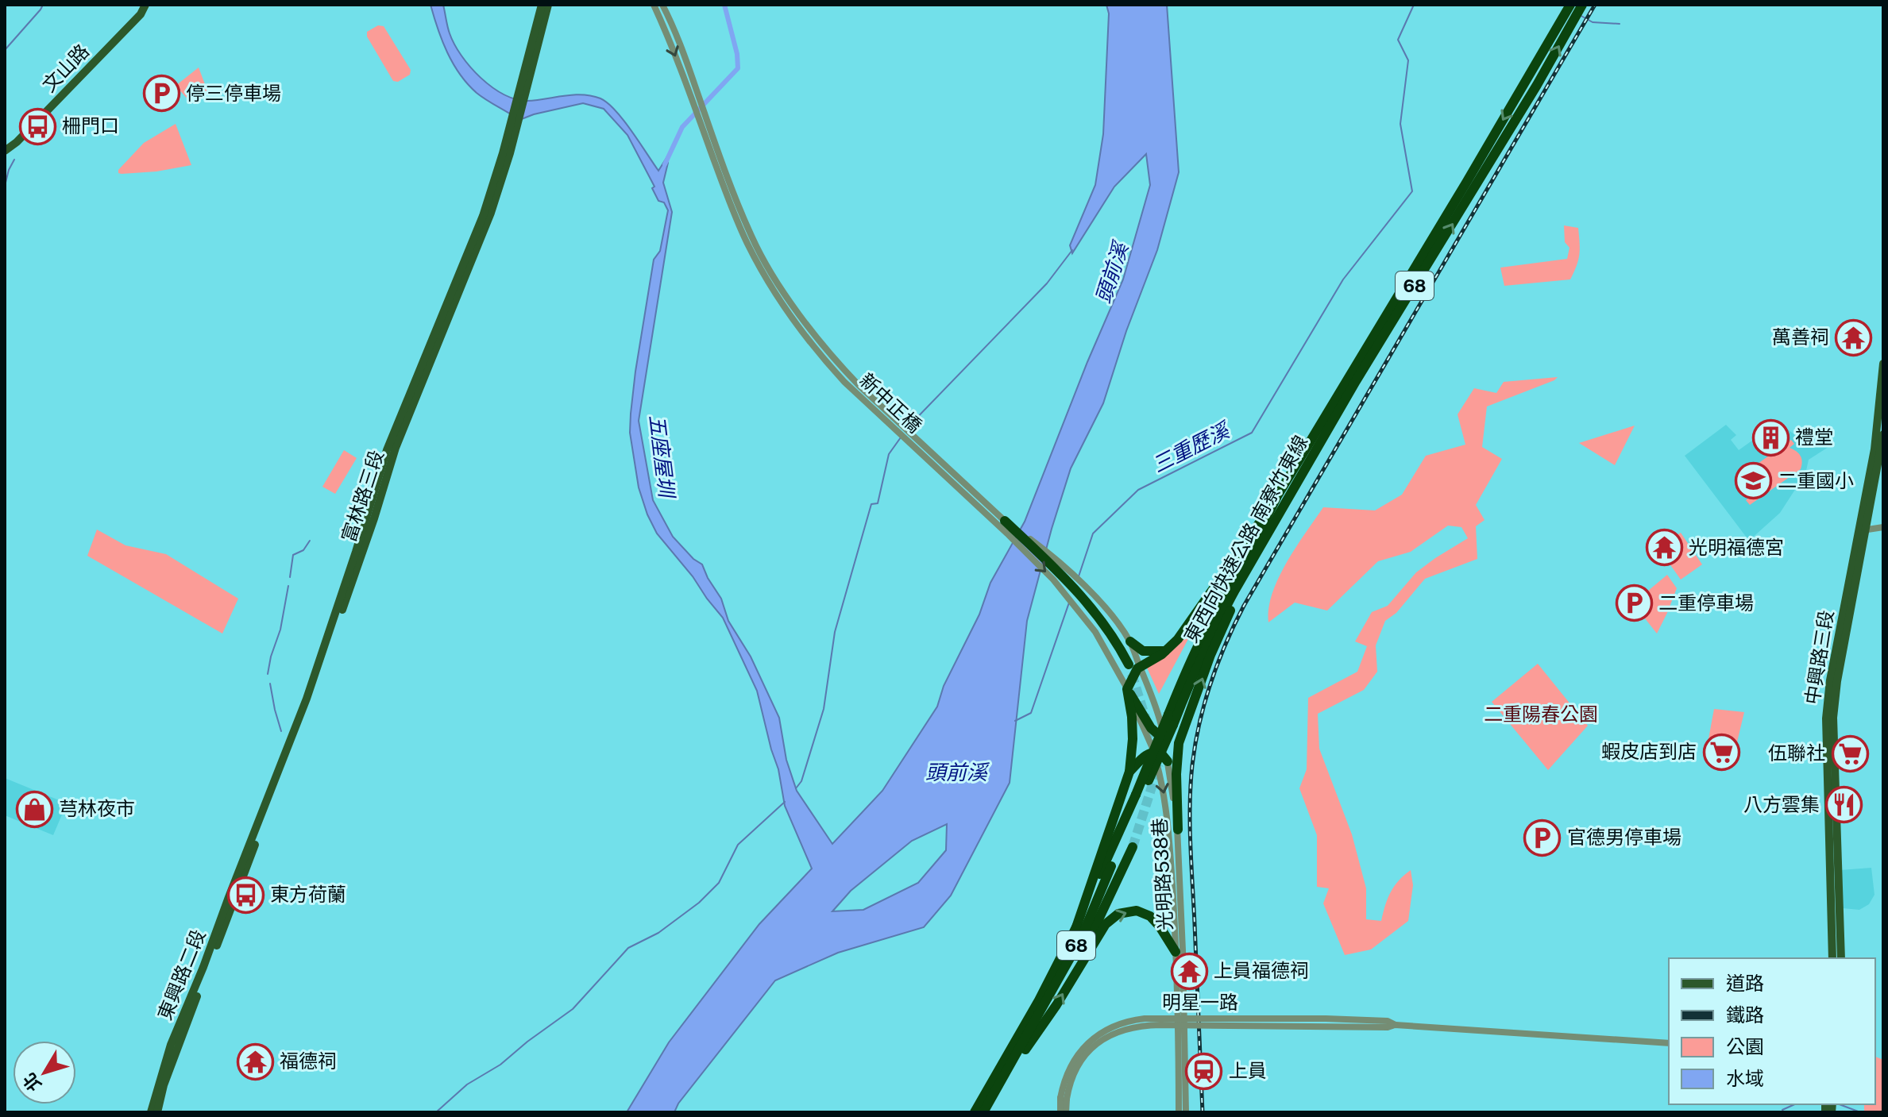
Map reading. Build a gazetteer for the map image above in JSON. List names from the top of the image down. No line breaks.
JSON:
{"streets":{"highway":["68","東西向快速公路 南寮竹東線"],"main road":["文山路","富林路三段","中興路三段","東興路二段"],"street":["新中正橋","光明路538巷","明星一路"]},"crossings":[["新中正橋","光明路538巷"],["富林路三段","東興路二段"]],"water":["頭前溪","三重歷溪","五座屋圳"],"parks":["二重陽春公園"],"places":{"parking":["停三停車場","二重停車場","官德男停車場"],"bus stop":["柵門口","東方荷蘭"],"temple":["萬善祠","光明福德宮","上員福德祠","福德祠"],"building":["禮堂"],"school or university":["二重國小"],"supermarket":["蝦皮店到店","伍聯社"],"restaurant":["八方雲集"],"shop":["芎林夜市"],"station":["上員"]},"legend":["道路","鐵路","公園","水域"],"north":"bottom left"}
